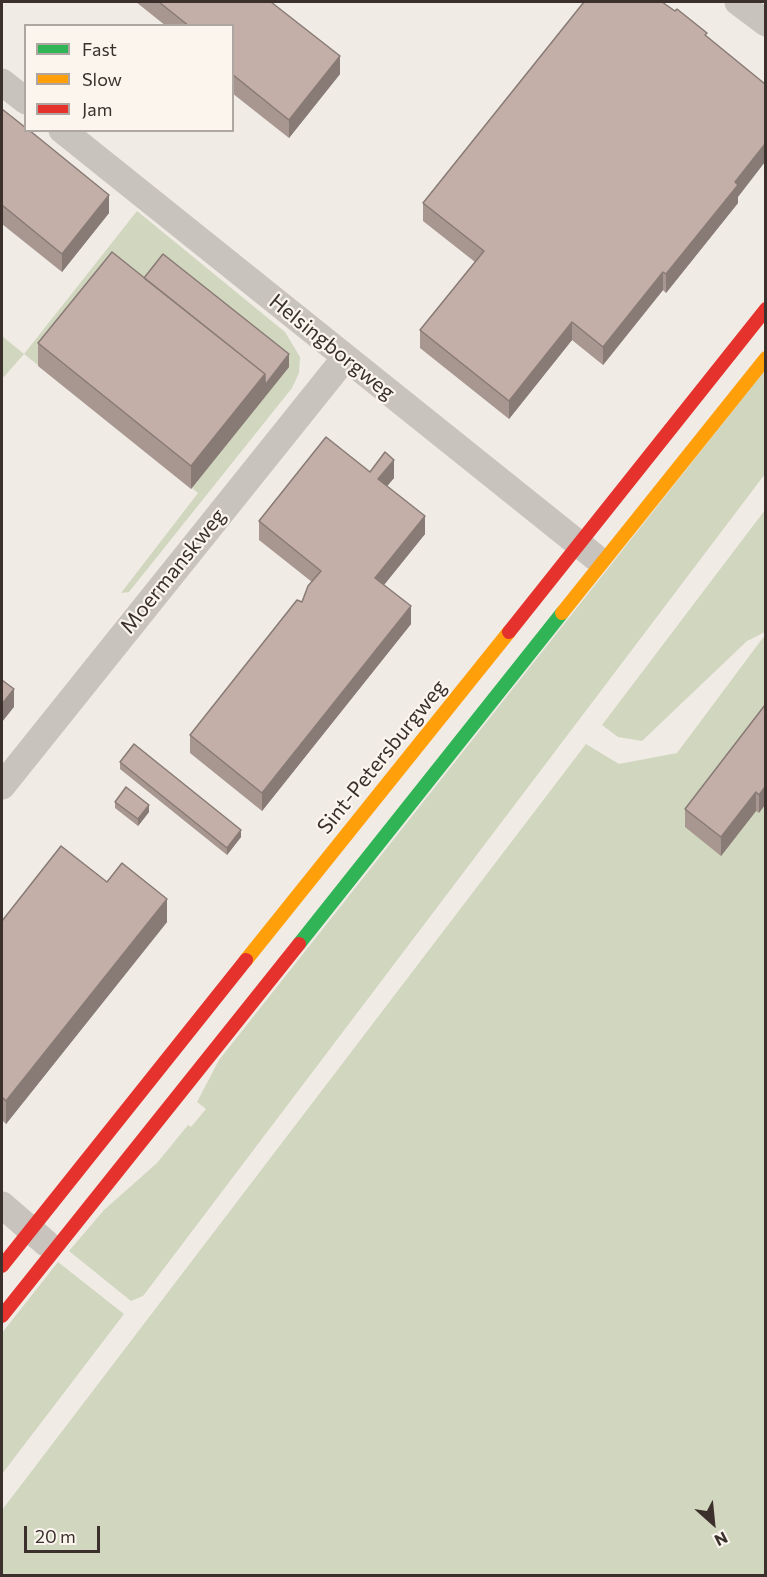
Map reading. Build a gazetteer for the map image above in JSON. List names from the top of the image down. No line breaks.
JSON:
{"streets":{"street":["Helsingborgweg","Moermanskweg","Sint-Petersburgweg"]},"crossings":[["Helsingborgweg","Moermanskweg"],["Helsingborgweg","Sint-Petersburgweg"]],"legend":["Fast","Slow","Jam"],"scale_bar":"20 m","north":"bottom right"}
